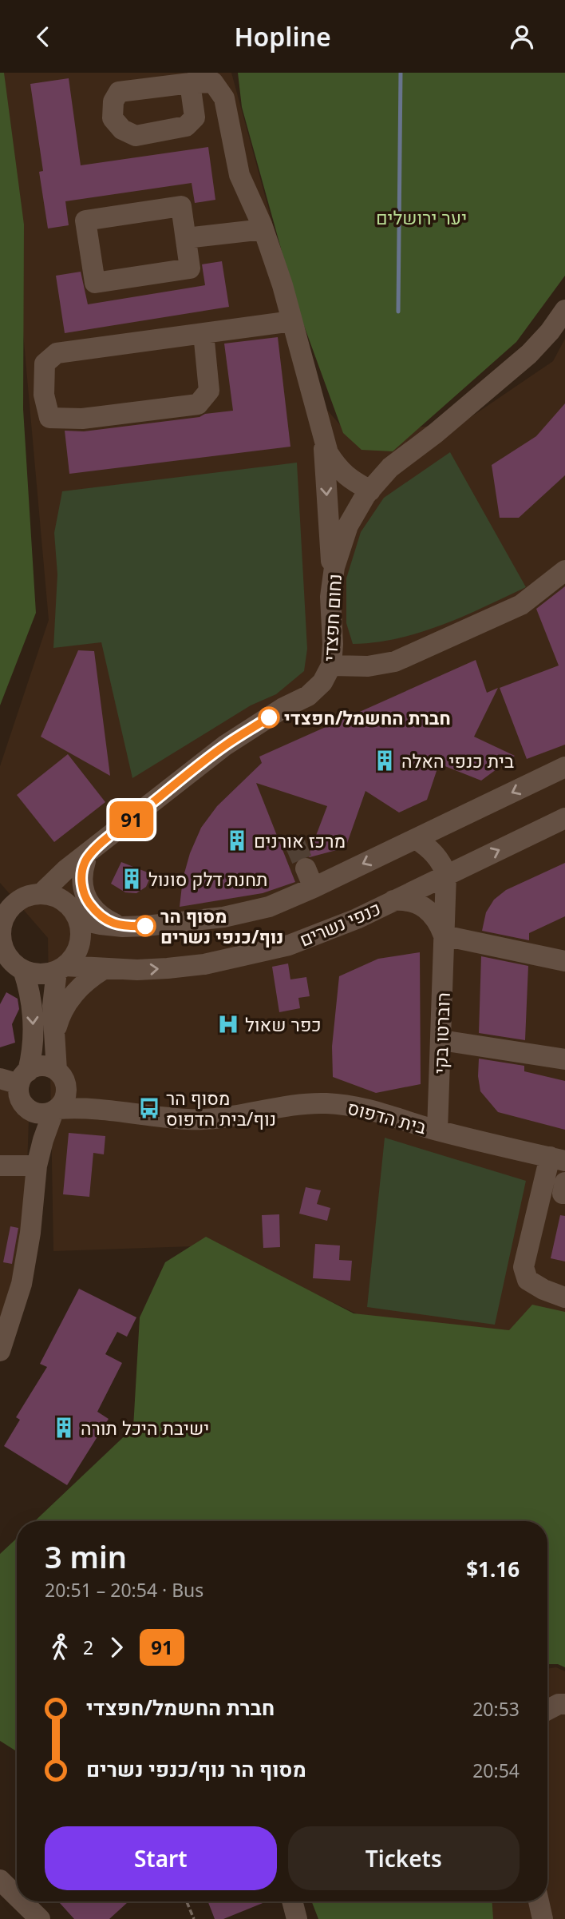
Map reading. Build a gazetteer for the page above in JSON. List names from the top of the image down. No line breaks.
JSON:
{"streets":{"street":["נחום חפצדי","כנפי נשרים","רוברטו בקי","בית הדפוס"]},"crossings":[["נחום חפצדי","כנפי נשרים"],["כנפי נשרים","רוברטו בקי"],["רוברטו בקי","בית הדפוס"]],"parks":["יער ירושלים"],"places":{"other":["חברת החשמל/חפצדי","מסוף הר נוף/כנפי נשרים"],"building":["בית כנפי האלה","מרכז אורנים","תחנת דלק סונול","ישיבת היכל תורה"],"hospital":["כפר שאול"],"bus stop":["מסוף הר נוף/בית הדפוס"]},"lines":["bus line 91"],"page":{"header":"Hopline","on_map":"91","heading":["3 min","20:51 – 20:54 · Bus","$1.16"],"legs":["2","91"],"list":[{"name":"חברת החשמל/חפצדי","value":"20:53"},{"name":"מסוף הר נוף/כנפי נשרים","value":"20:54"}],"buttons":["Start","Tickets"]}}
